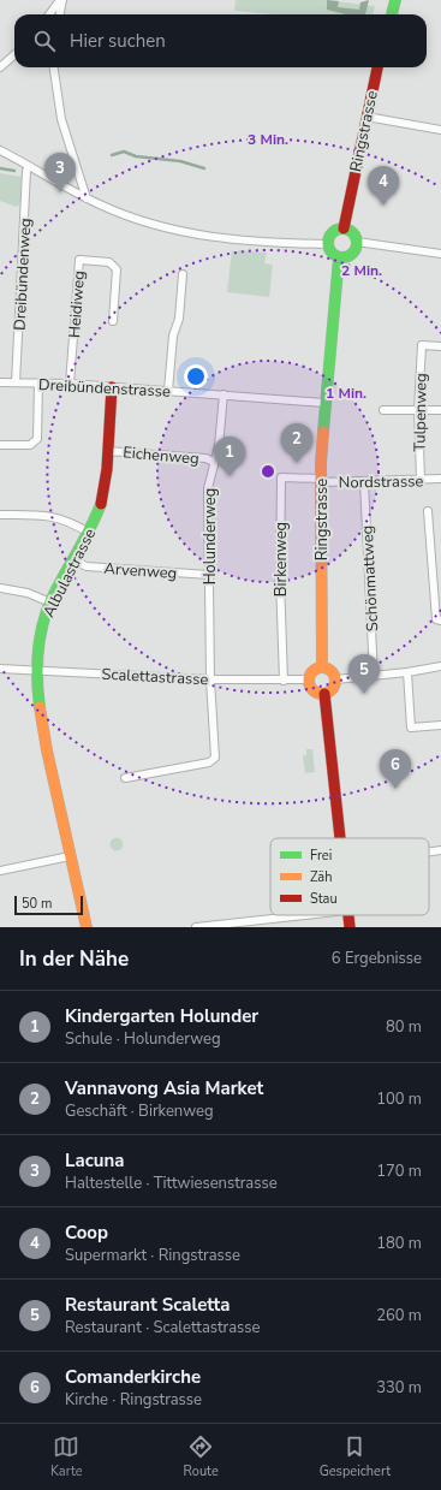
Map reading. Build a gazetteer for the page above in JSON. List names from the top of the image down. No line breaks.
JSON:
{"streets":{"main road":["Ringstrasse","Albulastrasse"],"street":["Dreibündenweg","Heidiweg","Dreibündenstrasse","Tulpenweg","Eichenweg","Nordstrasse","Holunderweg","Birkenweg","Arvenweg","Schönmattweg","Scalettastrasse"]},"crossings":[["Ringstrasse","Dreibündenstrasse"],["Ringstrasse","Nordstrasse"],["Ringstrasse","Birkenweg"],["Ringstrasse","Scalettastrasse"],["Dreibündenweg","Dreibündenstrasse"],["Heidiweg","Dreibündenstrasse"],["Dreibündenstrasse","Holunderweg"],["Dreibündenstrasse","Albulastrasse"],["Tulpenweg","Nordstrasse"],["Eichenweg","Holunderweg"],["Eichenweg","Albulastrasse"],["Nordstrasse","Birkenweg"],["Nordstrasse","Schönmattweg"],["Holunderweg","Arvenweg"],["Holunderweg","Scalettastrasse"],["Birkenweg","Scalettastrasse"],["Arvenweg","Albulastrasse"],["Albulastrasse","Scalettastrasse"]],"legend":["Frei","Zäh","Stau"],"scale_bar":"50 m","page":{"search":"Hier suchen","pins":["3","4","2","1","5","6"],"scale":"50 m","heading":["In der Nähe","6 Ergebnisse"],"list":[{"mark":"1","name":"Kindergarten Holunder","note":"Schule · Holunderweg","value":"80 m"},{"mark":"2","name":"Vannavong Asia Market","note":"Geschäft · Birkenweg","value":"100 m"},{"mark":"3","name":"Lacuna","note":"Haltestelle · Tittwiesenstrasse","value":"170 m"},{"mark":"4","name":"Coop","note":"Supermarkt · Ringstrasse","value":"180 m"},{"mark":"5","name":"Restaurant Scaletta","note":"Restaurant · Scalettastrasse","value":"260 m"},{"mark":"6","name":"Comanderkirche","note":"Kirche · Ringstrasse","value":"330 m"}],"nav":["Karte","Route","Gespeichert"]},"rings":["3 Min.","2 Min.","1 Min."]}
